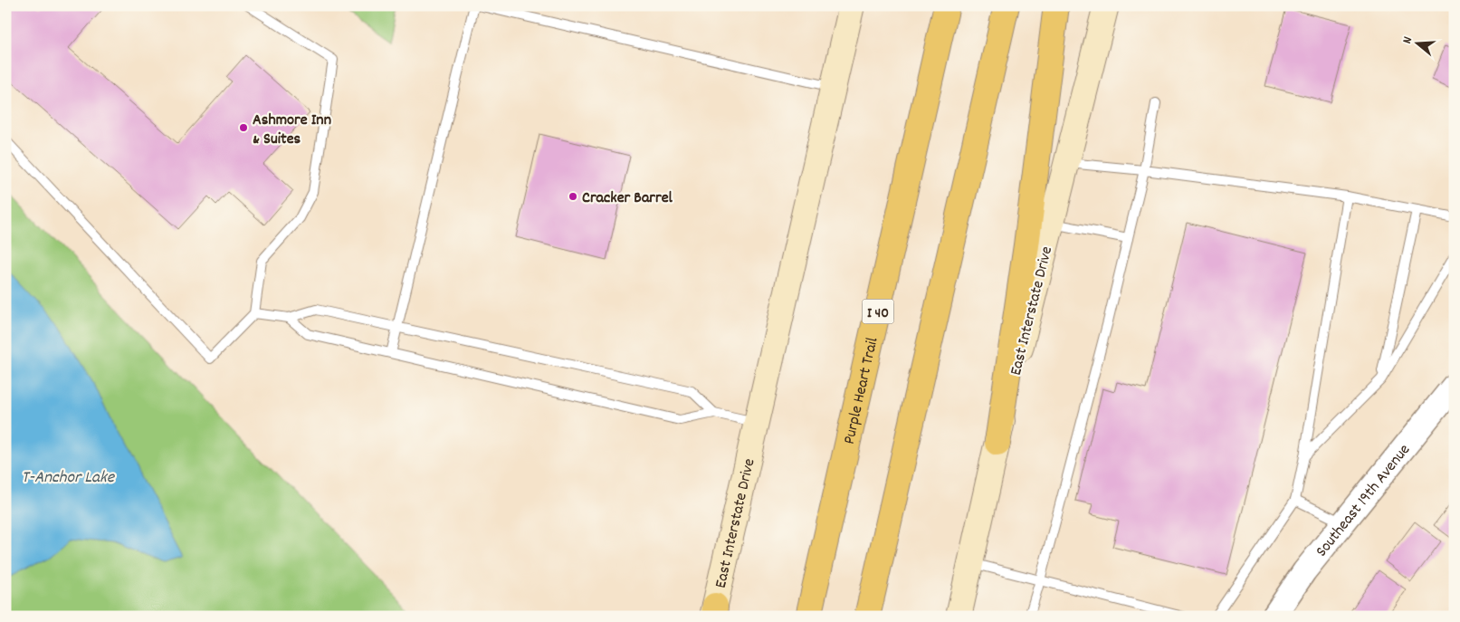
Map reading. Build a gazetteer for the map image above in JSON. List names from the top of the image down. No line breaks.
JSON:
{"streets":{"highway":["I 40","Purple Heart Trail"],"main road":["East Interstate Drive"],"street":["Southeast 19th Avenue"]},"water":["T-Anchor Lake"],"places":["Ashmore Inn & Suites","Cracker Barrel"],"north":"left"}
